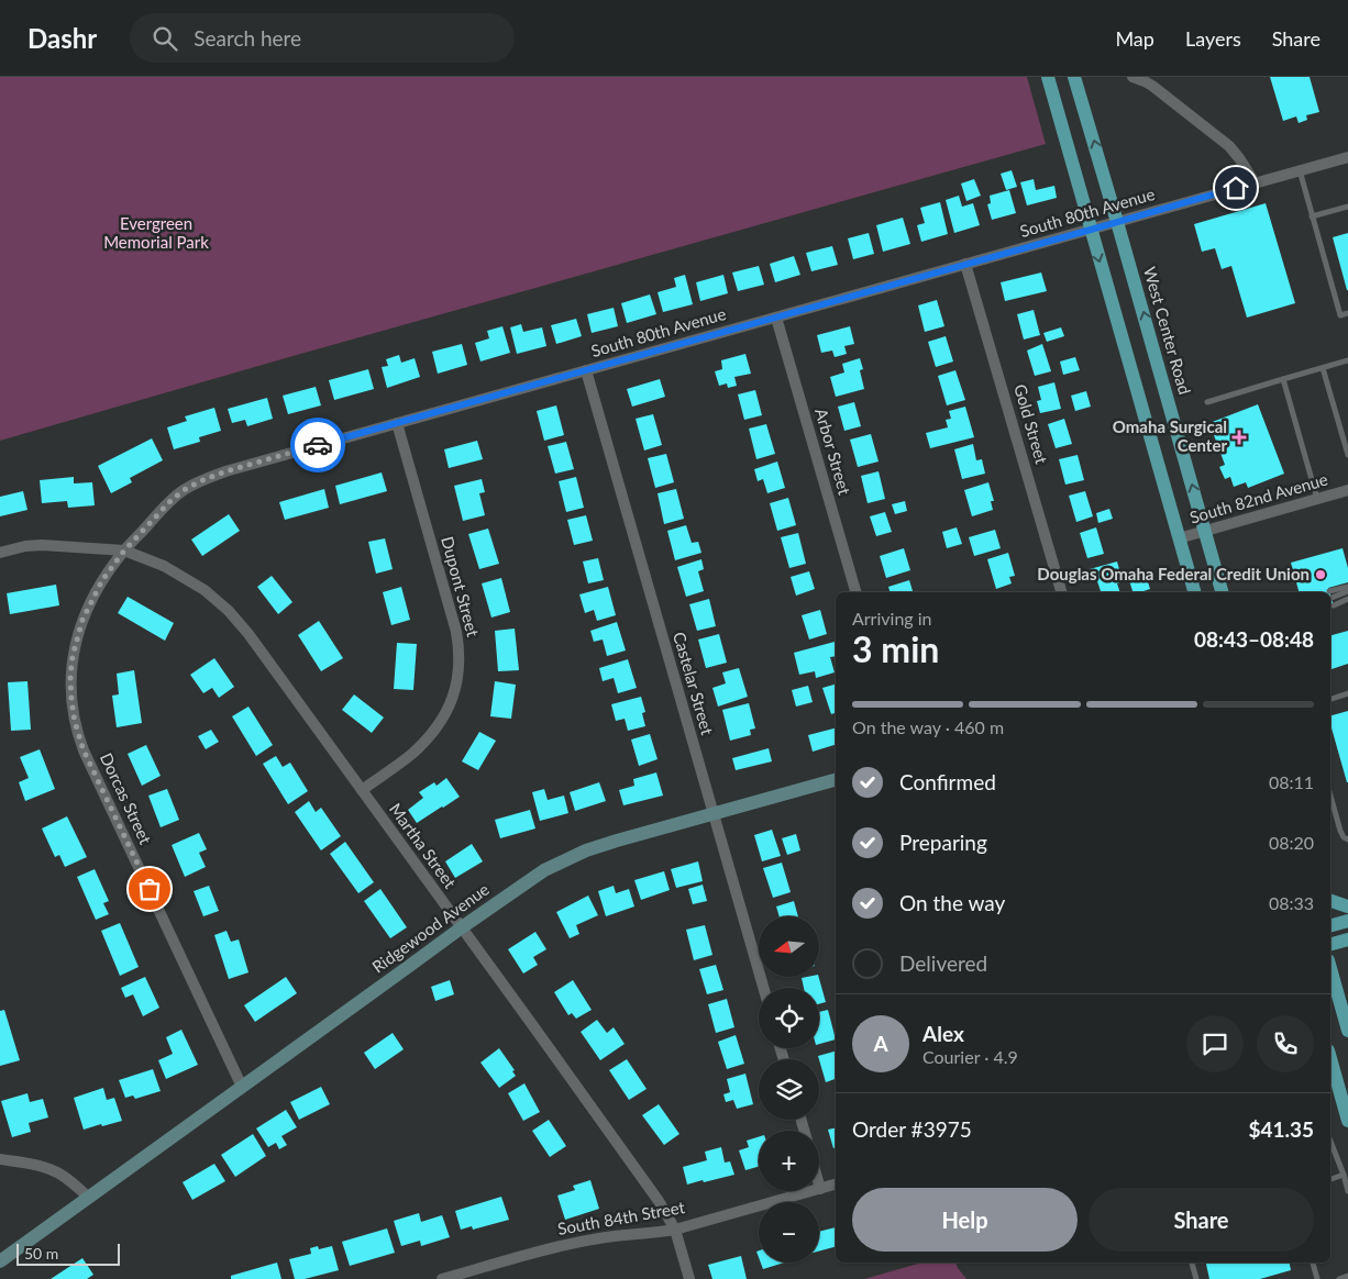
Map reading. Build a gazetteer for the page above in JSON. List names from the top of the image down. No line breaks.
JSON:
{"streets":{"main road":["West Center Road","Ridgewood Avenue"],"street":["South 80th Avenue","Gold Street","Arbor Street","South 82nd Avenue","Dupont Street","Castelar Street","Dorcas Street","Martha Street","South 84th Street"]},"crossings":[["South 80th Avenue","West Center Road"],["South 80th Avenue","Gold Street"],["South 80th Avenue","Arbor Street"],["South 80th Avenue","Dupont Street"],["South 80th Avenue","Castelar Street"],["South 80th Avenue","Dorcas Street"],["South 80th Avenue","Martha Street"],["West Center Road","South 82nd Avenue"],["Dupont Street","Martha Street"],["Castelar Street","Ridgewood Avenue"],["Dorcas Street","Martha Street"],["Dorcas Street","Ridgewood Avenue"],["Martha Street","Ridgewood Avenue"],["Martha Street","South 84th Street"]],"parks":["Evergreen Memorial Park"],"places":{"health":["Omaha Surgical Center"],"other":["Douglas Omaha Federal Credit Union"]},"scale_bar":"50 m","north":"left","page":{"header":"Dashr","search":"Search here","nav":["Map","Layers","Share"],"heading":["3 min","Arriving in","08:43–08:48"],"panel":["Alex","Courier · 4.9","Order #3975","$41.35"],"bar":"On the way · 460 m","list":[["Confirmed","08:11"],["Preparing","08:20"],["On the way","08:33"],"Delivered"],"map_buttons":["+","−"],"round":"A","buttons":["Help","Share"],"scale":"50 m"}}
